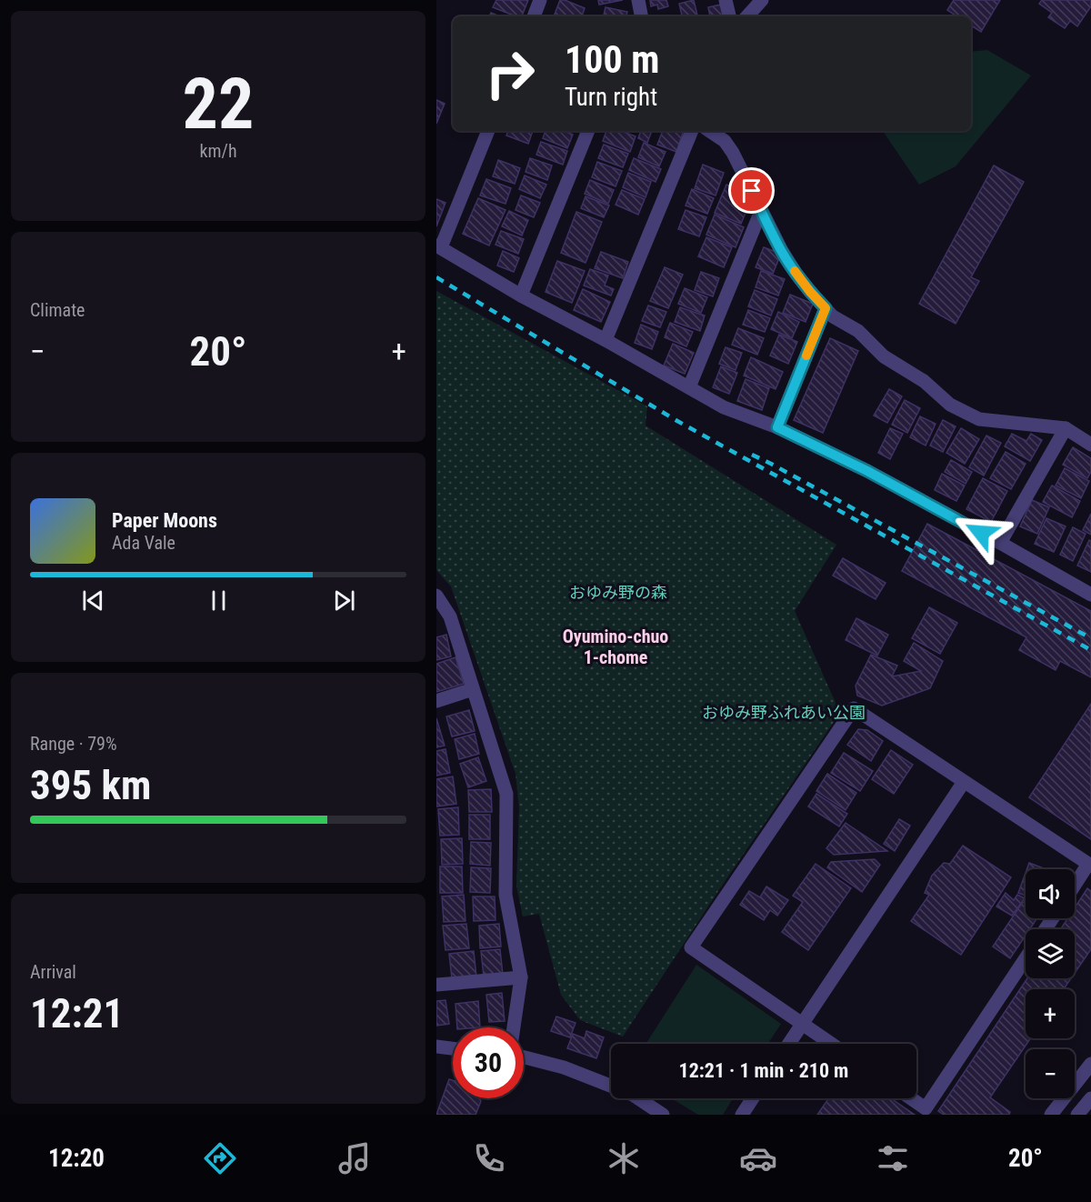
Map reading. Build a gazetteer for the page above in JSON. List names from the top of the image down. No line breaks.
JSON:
{"districts":["Oyumino-chuo 1-chome"],"parks":["おゆみ野の森","おゆみ野ふれあい公園"],"page":{"tile":[["22","km/h"],"Climate",["Range · 79%","395 km"],["Arrival","12:21"]],"turn":["100 m","Turn right"],"heat":["−","20°","+"],"song":["Paper Moons","Ada Vale"],"map_buttons":["+","−"],"limit":"30","trip":"12:21 · 1 min · 210 m","tabs":["12:20","20°"]}}
